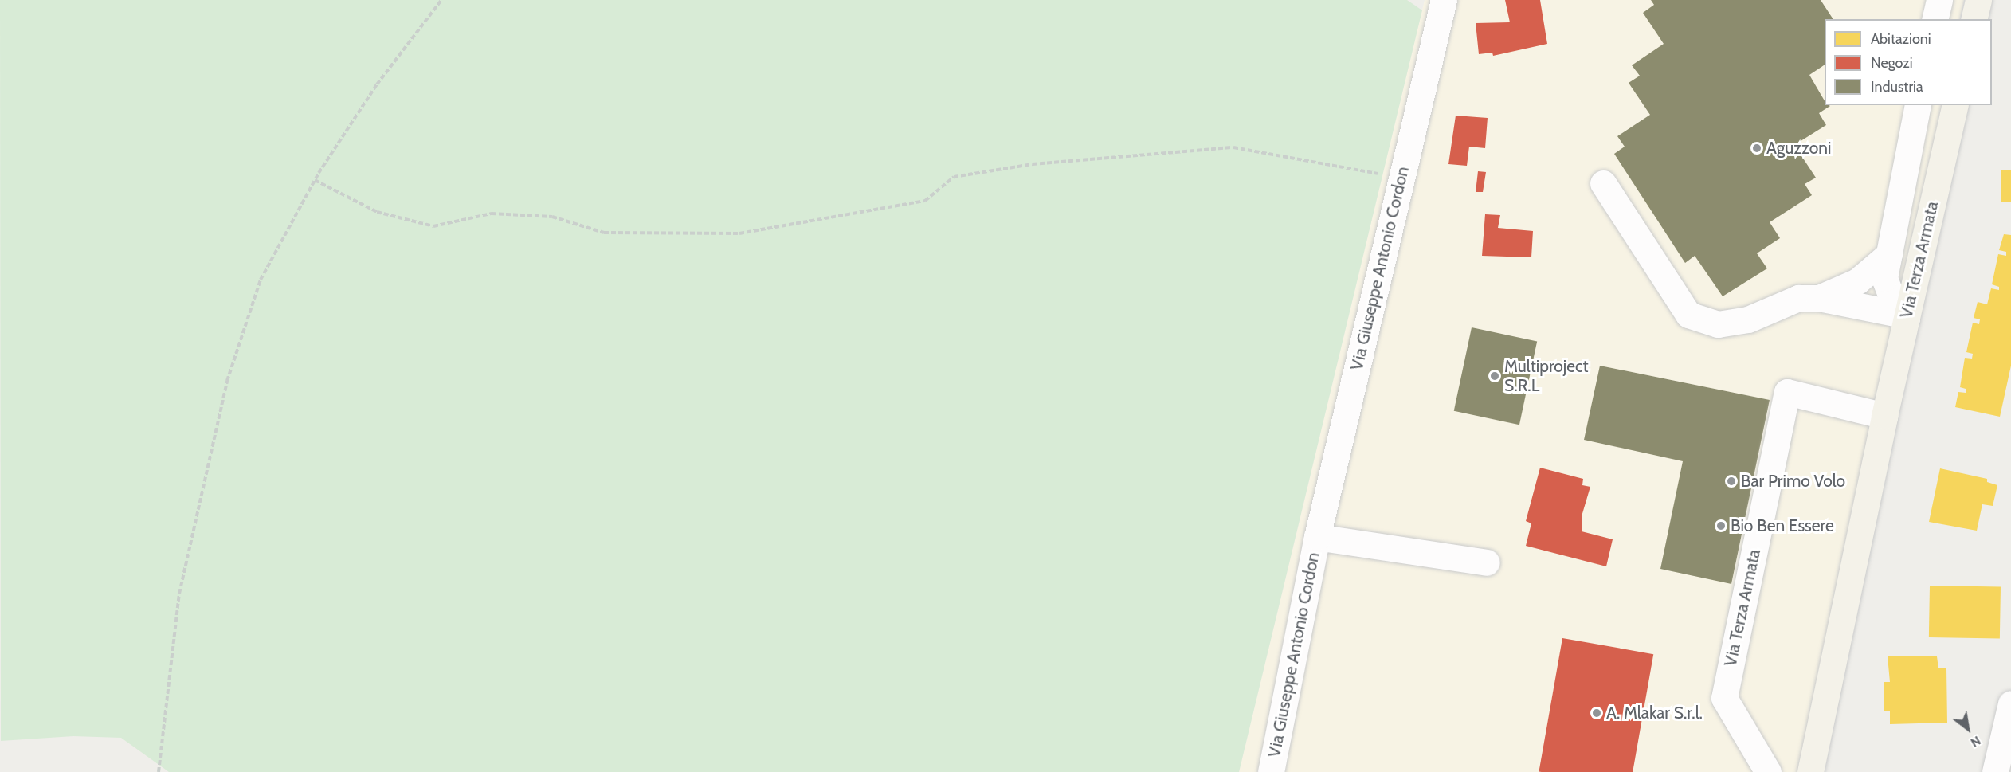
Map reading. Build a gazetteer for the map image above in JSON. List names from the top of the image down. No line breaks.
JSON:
{"streets":{"main road":["Via Terza Armata"],"street":["Via Giuseppe Antonio Cordon"]},"places":["Aguzzoni","Multiproject S.R.L","Bar Primo Volo","Bio Ben Essere","A. Mlakar S.r.l."],"legend":["Abitazioni","Negozi","Industria"],"north":"bottom right"}
